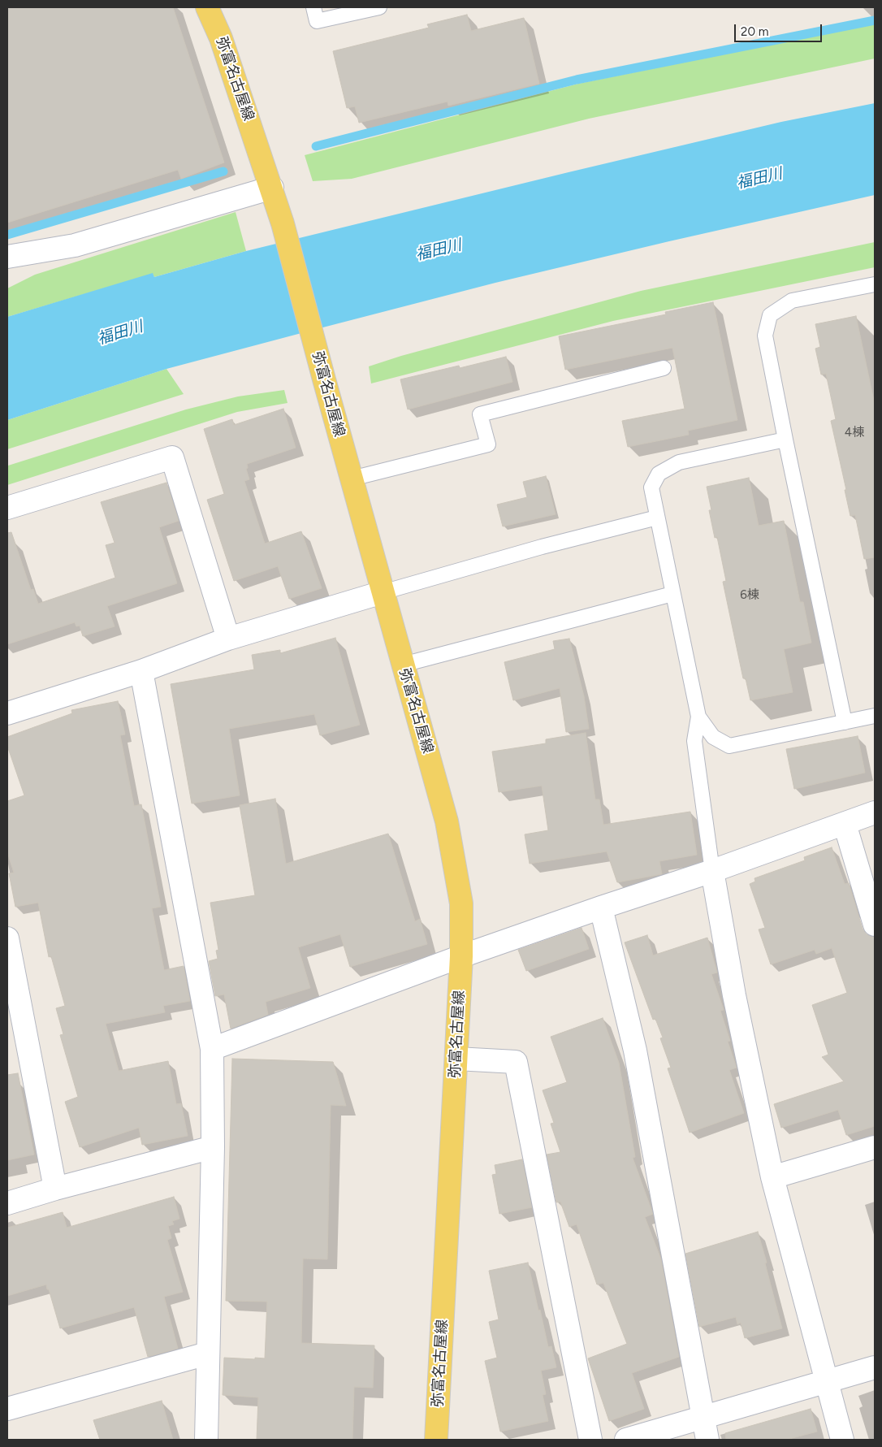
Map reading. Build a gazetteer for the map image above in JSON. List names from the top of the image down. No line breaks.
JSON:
{"streets":{"main road":["弥富名古屋線"]},"water":["福田川"],"house_numbers":["4棟","6棟"],"scale_bar":"20 m"}
